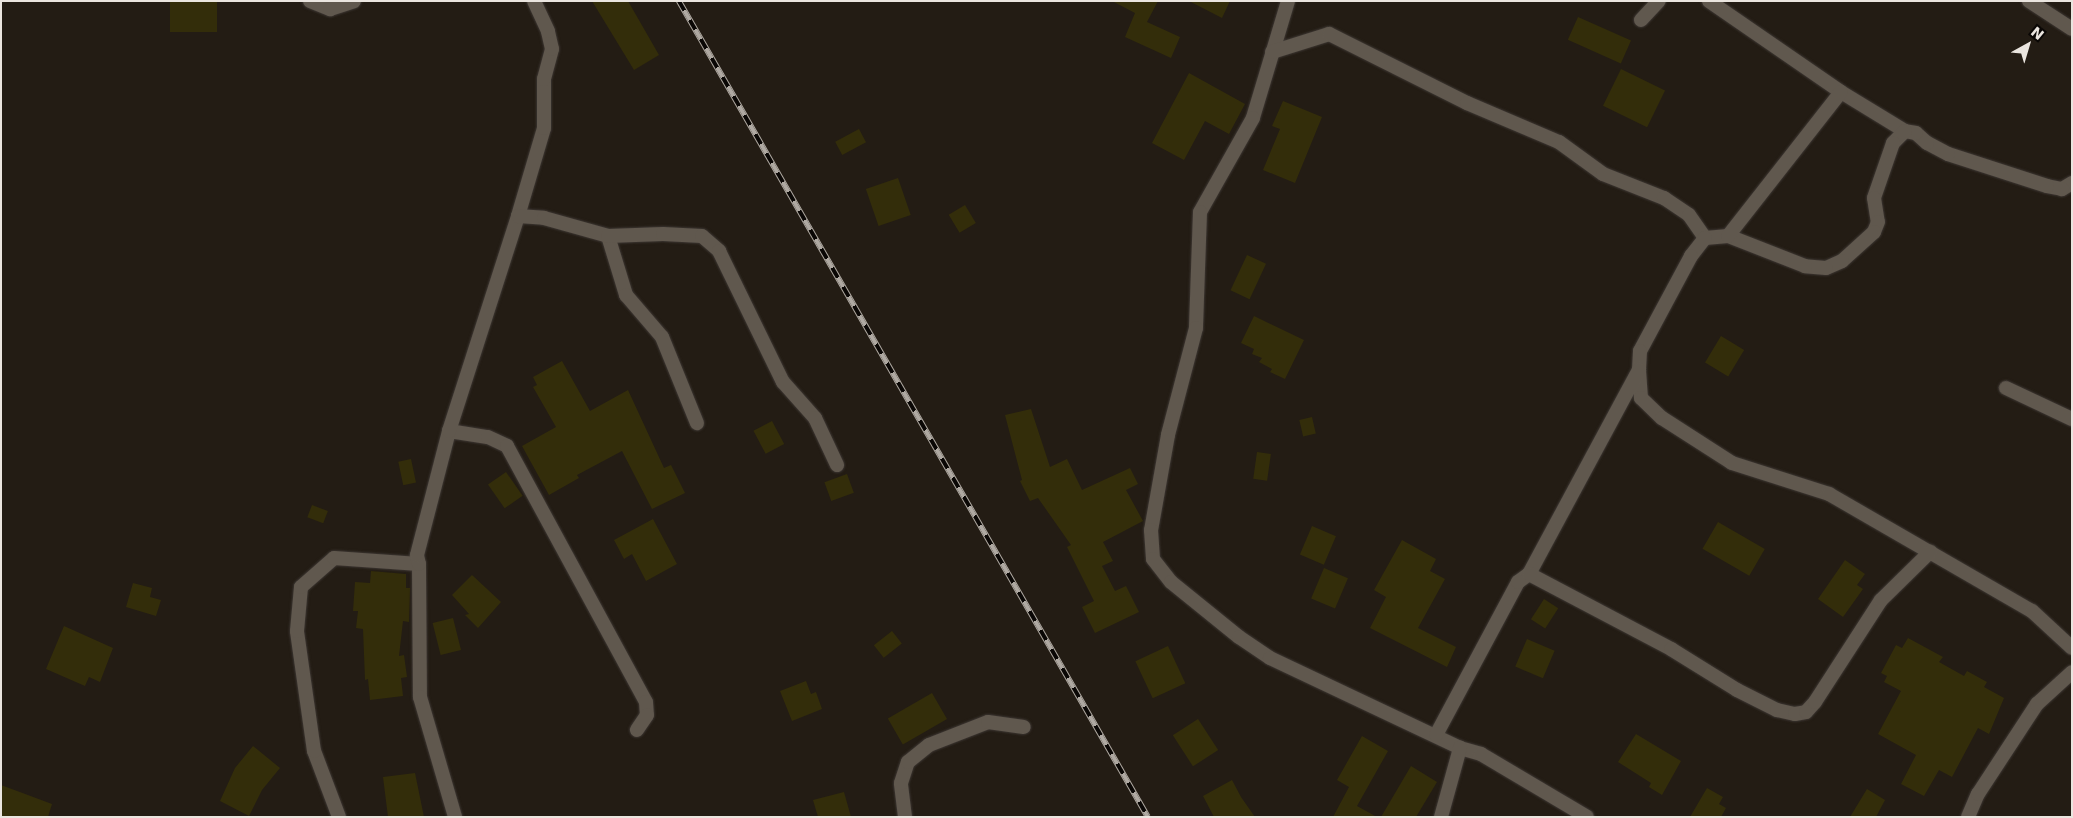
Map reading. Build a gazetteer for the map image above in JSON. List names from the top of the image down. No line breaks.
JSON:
{"north":"top right"}
